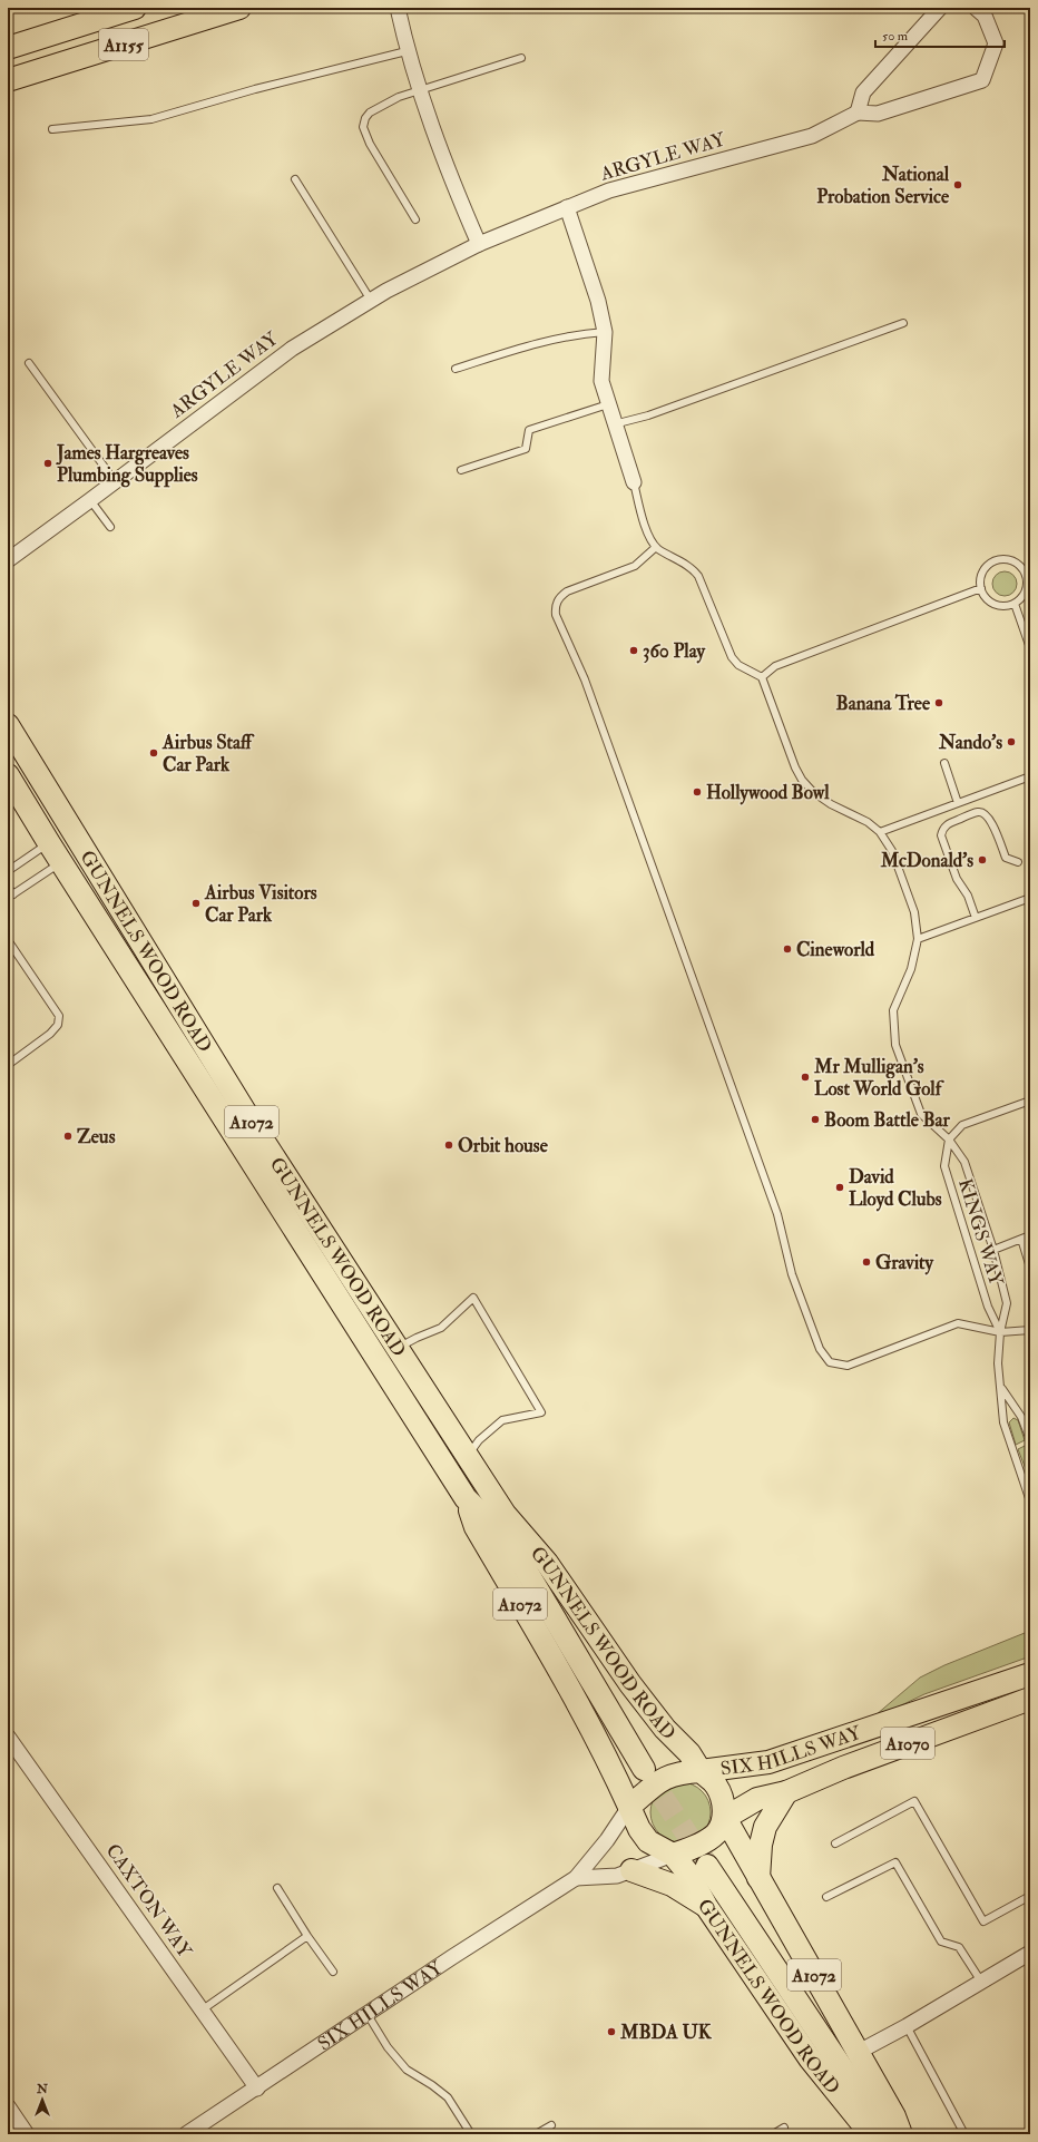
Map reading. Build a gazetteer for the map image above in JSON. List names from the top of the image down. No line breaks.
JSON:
{"streets":{"main road":["A1155","GUNNELS WOOD ROAD","A1072","A1070","SIX HILLS WAY"],"street":["ARGYLE WAY","CAXTON WAY"],"lane":["KINGS WAY"]},"crossings":[["GUNNELS WOOD ROAD","SIX HILLS WAY"],["SIX HILLS WAY","CAXTON WAY"]],"places":["National Probation Service","James Hargreaves Plumbing Supplies","360 Play","Banana Tree","Nando's","Airbus Staff Car Park","Hollywood Bowl","McDonald's","Airbus Visitors Car Park","Cineworld","Mr Mulligan's Lost World Golf","Boom Battle Bar","Zeus","Orbit house","David Lloyd Clubs","Gravity","MBDA UK"],"scale_bar":"50 m","north":"top"}
